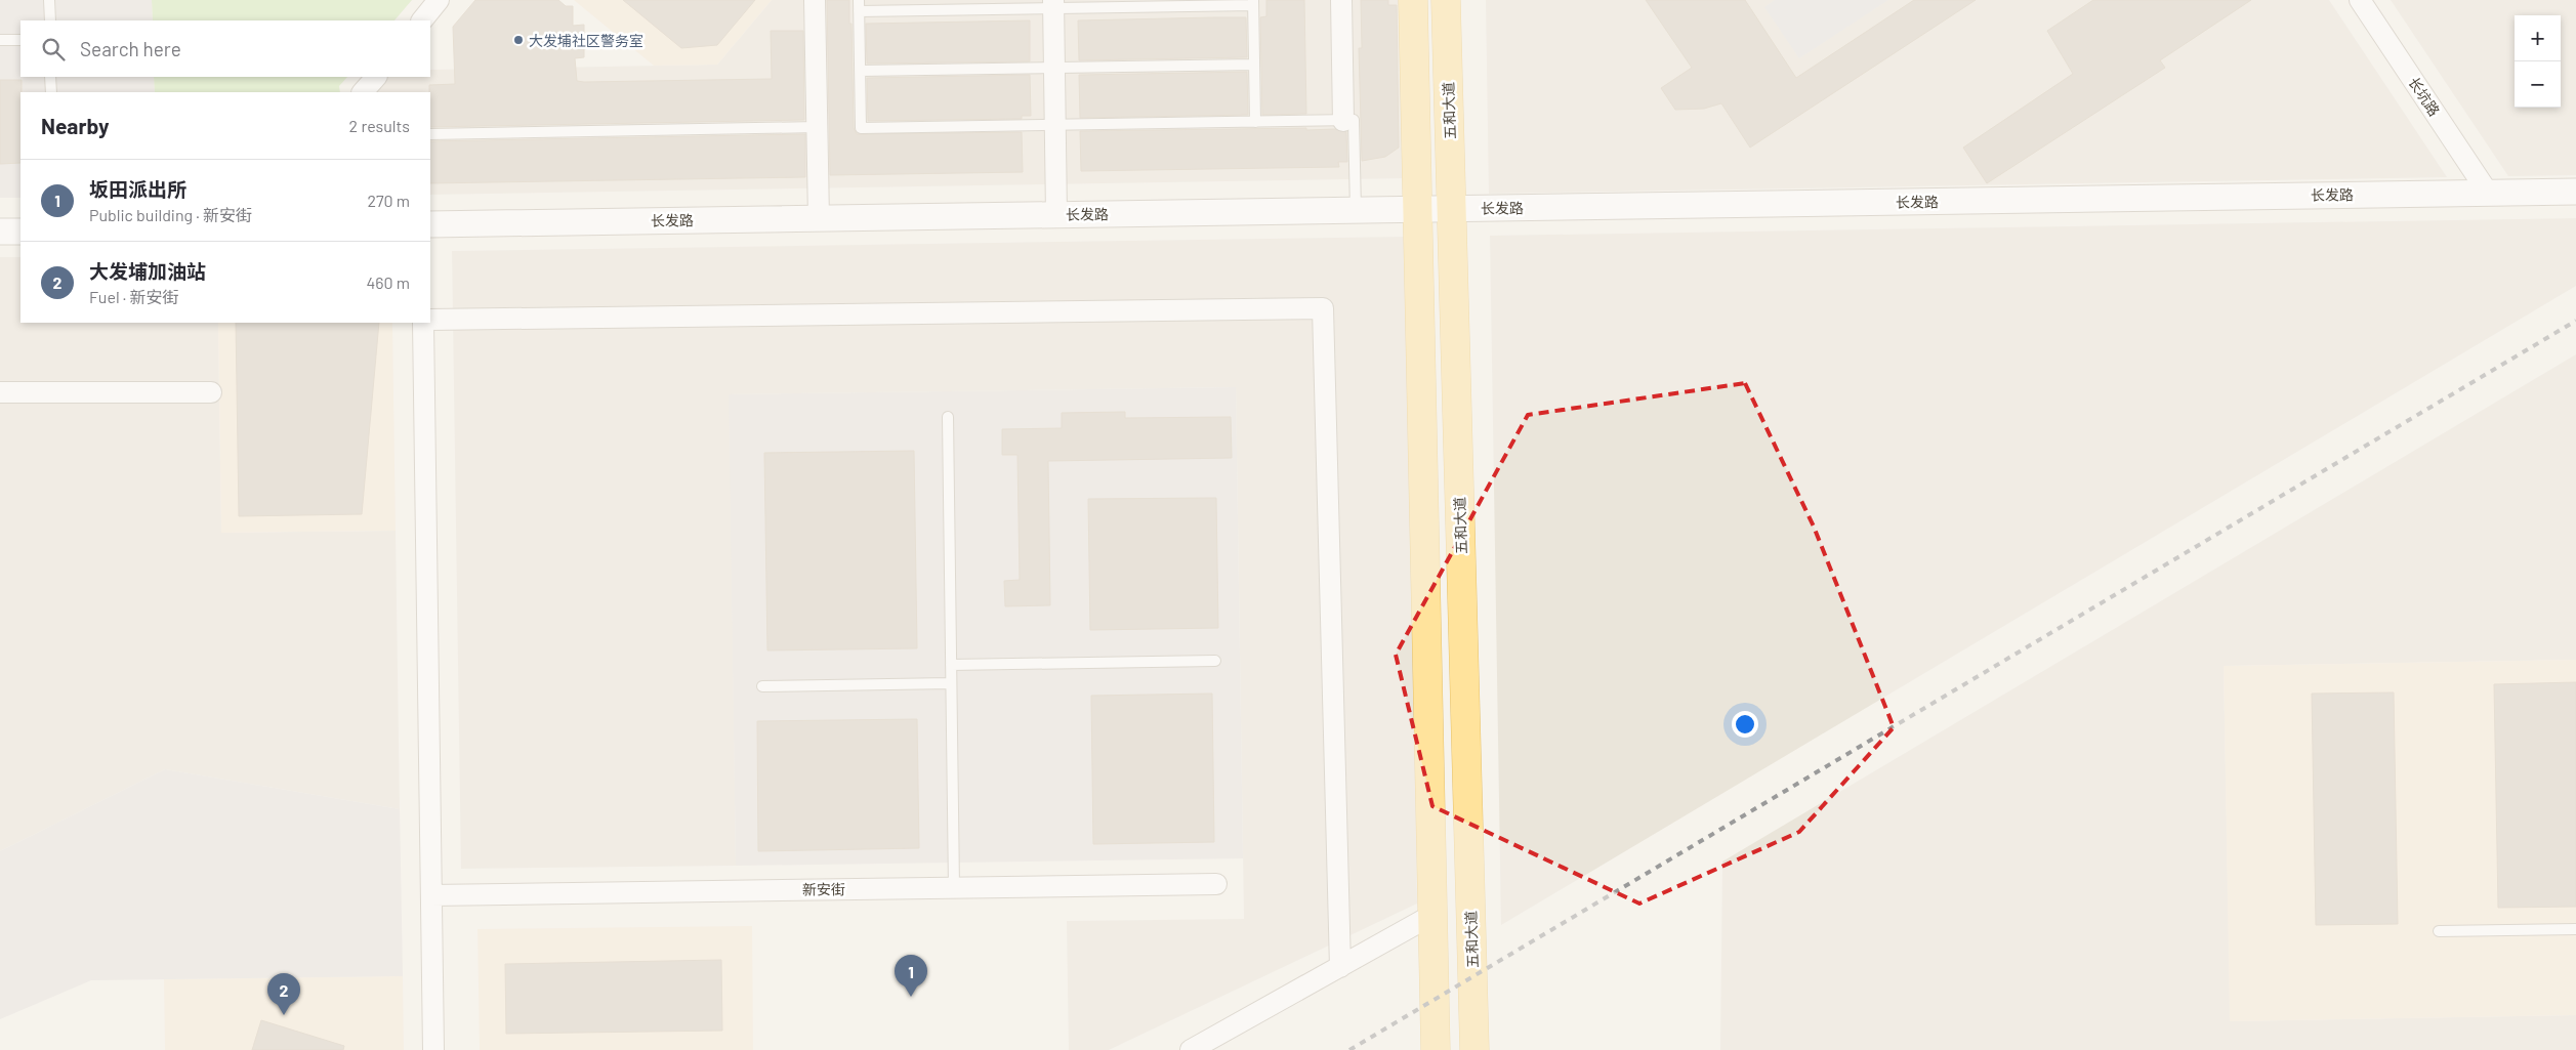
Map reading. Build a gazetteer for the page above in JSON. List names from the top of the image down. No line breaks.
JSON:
{"streets":{"main road":["五和大道"],"street":["长坑路","长发路","新安街"]},"crossings":[["长坑路","长发路"],["五和大道","长发路"]],"places":["大发埔社区警务室"],"page":{"map_buttons":["+","−"],"search":"Search here","heading":["Nearby","2 results"],"list":[{"mark":"1","name":"坂田派出所","note":"Public building · 新安街","value":"270 m"},{"mark":"2","name":"大发埔加油站","note":"Fuel · 新安街","value":"460 m"}],"pins":["1","2"]}}
